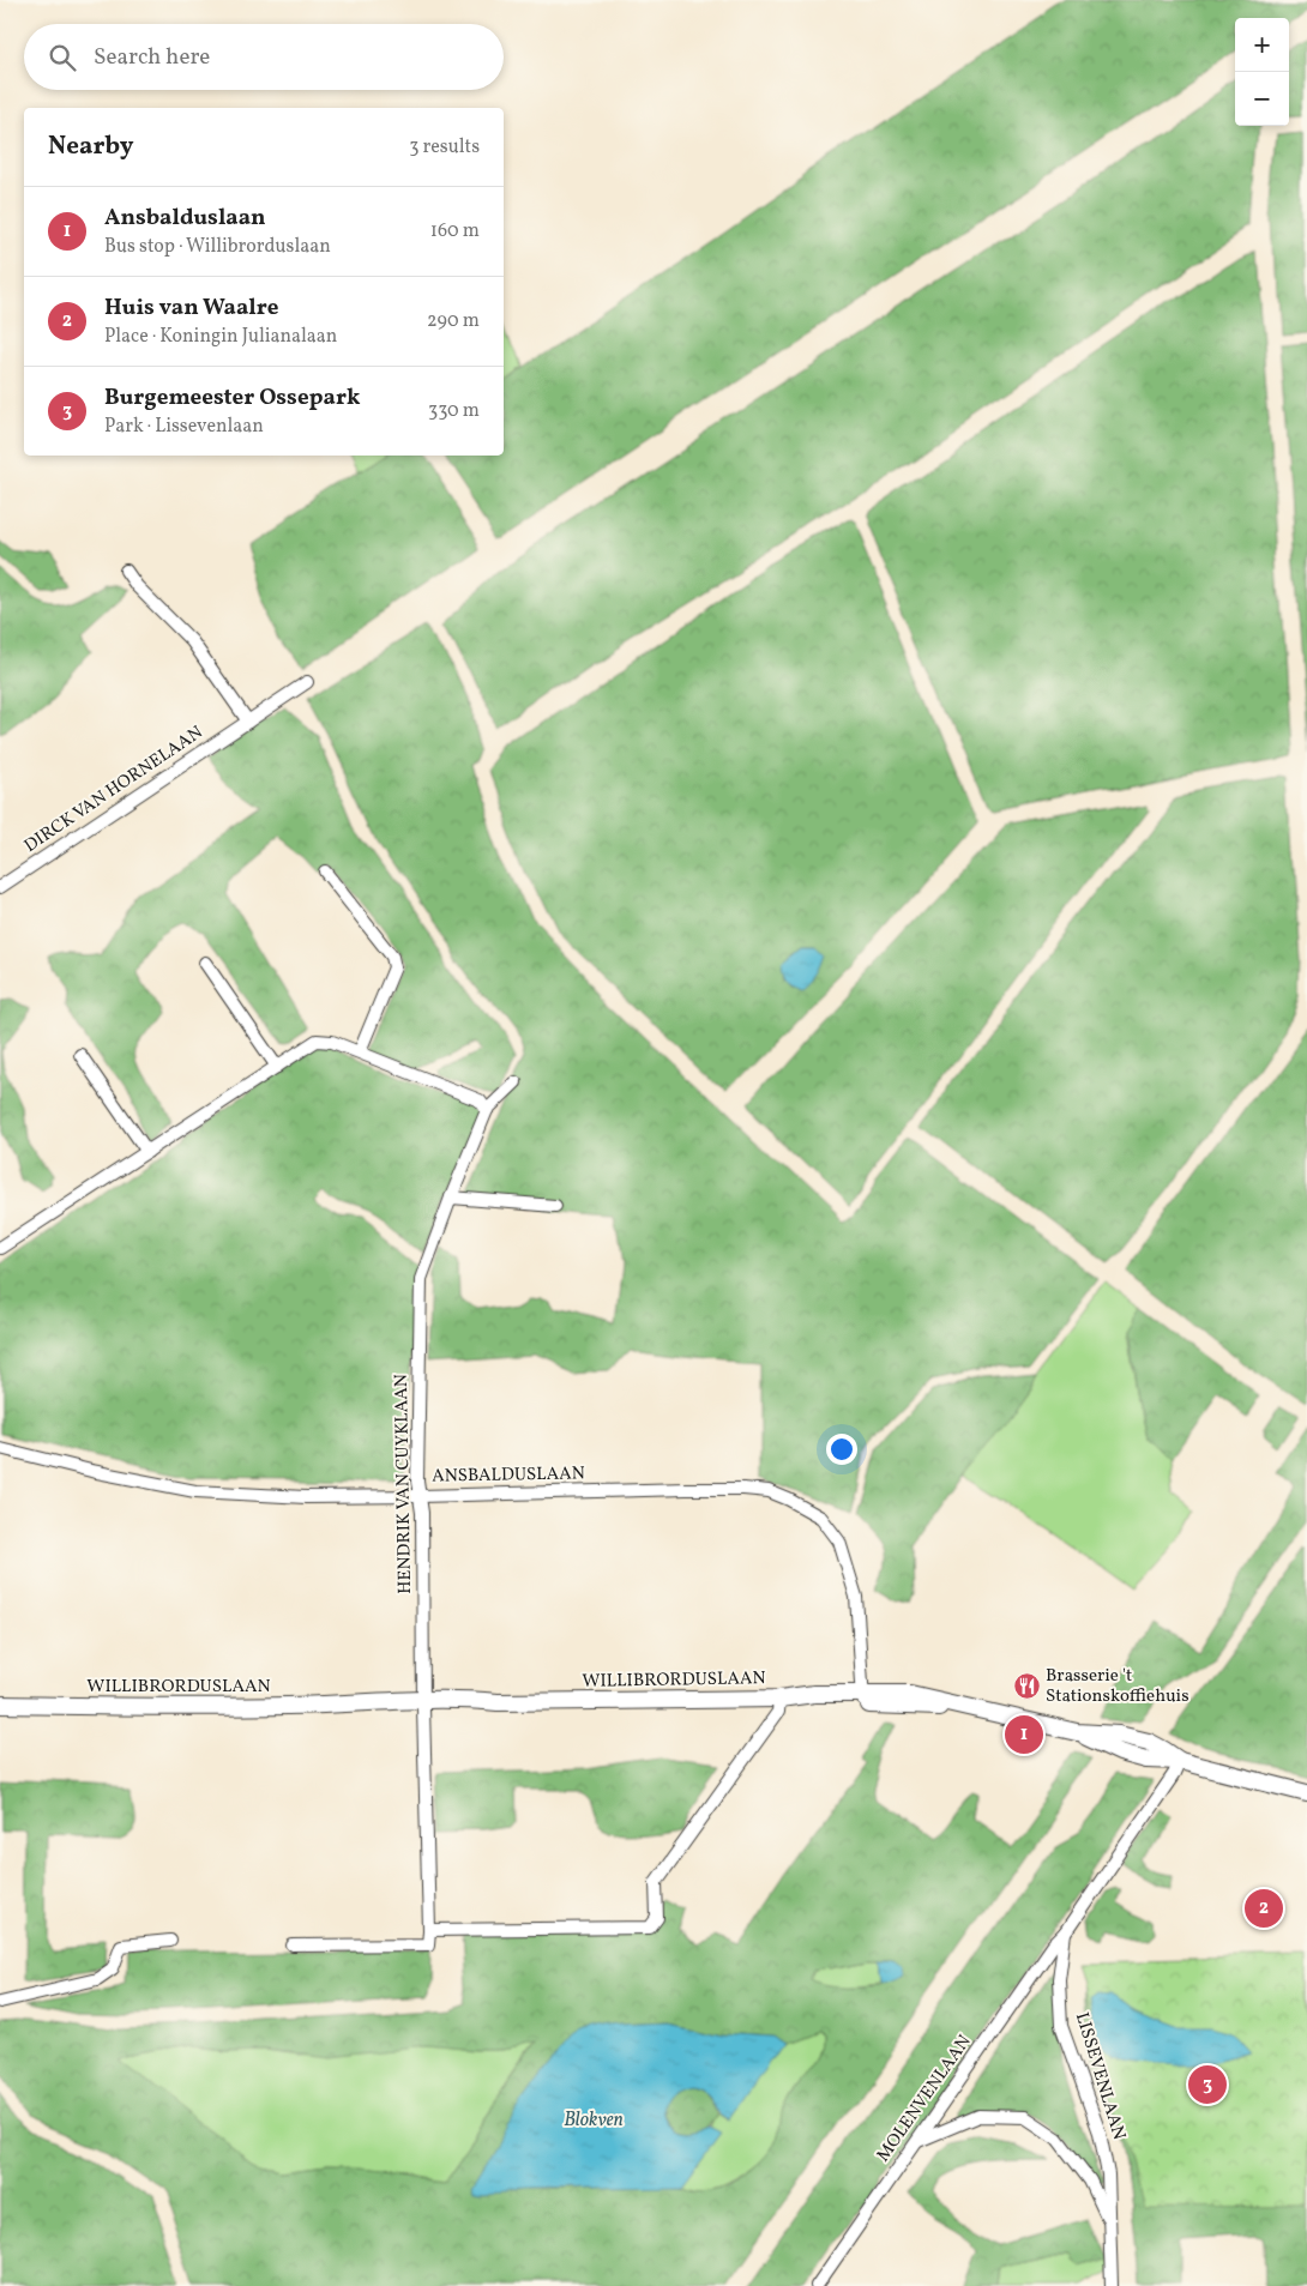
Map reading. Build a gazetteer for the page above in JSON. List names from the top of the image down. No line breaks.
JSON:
{"streets":{"main road":["WILLIBRORDUSLAAN"],"street":["DIRCK VAN HORNELAAN","ANSBALDUSLAAN","HENDRIK VAN CUYKLAAN","LISSEVENLAAN","MOLENVENLAAN"]},"crossings":[["ANSBALDUSLAAN","HENDRIK VAN CUYKLAAN"],["ANSBALDUSLAAN","WILLIBRORDUSLAAN"],["HENDRIK VAN CUYKLAAN","WILLIBRORDUSLAAN"],["WILLIBRORDUSLAAN","LISSEVENLAAN"],["LISSEVENLAAN","MOLENVENLAAN"]],"water":["Blokven"],"places":{"restaurant":["Brasserie 't Stationskoffiehuis"]},"page":{"map_buttons":["+","−"],"search":"Search here","heading":["Nearby","3 results"],"list":[{"mark":"1","name":"Ansbalduslaan","note":"Bus stop · Willibrorduslaan","value":"160 m"},{"mark":"2","name":"Huis van Waalre","note":"Place · Koningin Julianalaan","value":"290 m"},{"mark":"3","name":"Burgemeester Ossepark","note":"Park · Lissevenlaan","value":"330 m"}],"pins":["1","2","3"]}}
